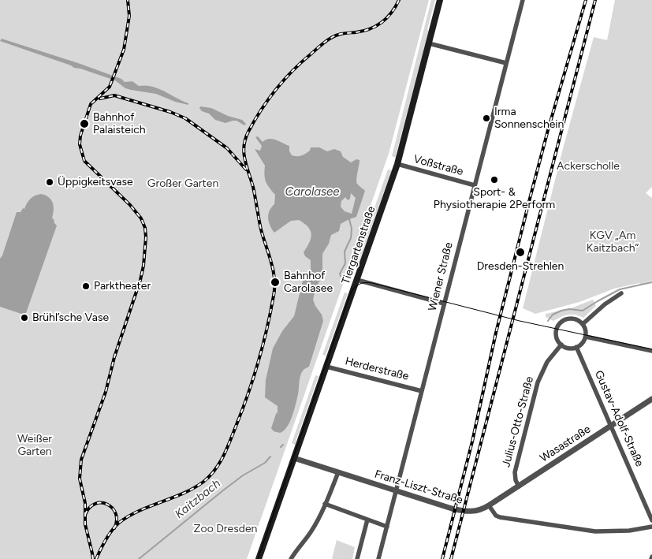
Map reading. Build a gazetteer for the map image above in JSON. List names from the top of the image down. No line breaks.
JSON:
{"streets":{"main road":["Tiergartenstraße"],"street":["Voßstraße","Wiener Straße","Herderstraße","Gustav-Adolf-Straße","Julius-Otto-Straße","Wasastraße","Franz-Liszt-Straße"]},"crossings":[["Voßstraße","Tiergartenstraße"],["Voßstraße","Wiener Straße"],["Tiergartenstraße","Herderstraße"],["Tiergartenstraße","Franz-Liszt-Straße"],["Wiener Straße","Herderstraße"],["Wiener Straße","Franz-Liszt-Straße"],["Gustav-Adolf-Straße","Julius-Otto-Straße"],["Gustav-Adolf-Straße","Wasastraße"],["Julius-Otto-Straße","Wasastraße"],["Wasastraße","Franz-Liszt-Straße"]],"water":["Carolasee","Kaitzbach"],"parks":["Ackerscholle","Großer Garten","KGV „Am Kaitzbach“","Weißer Garten","Zoo Dresden"],"places":["Irma Sonnenschein","Bahnhof Palaisteich","Sport- & Physiotherapie 2Perform","Üppigkeitsvase","Dresden-Strehlen","Bahnhof Carolasee","Parktheater","Brühl’sche Vase"]}
